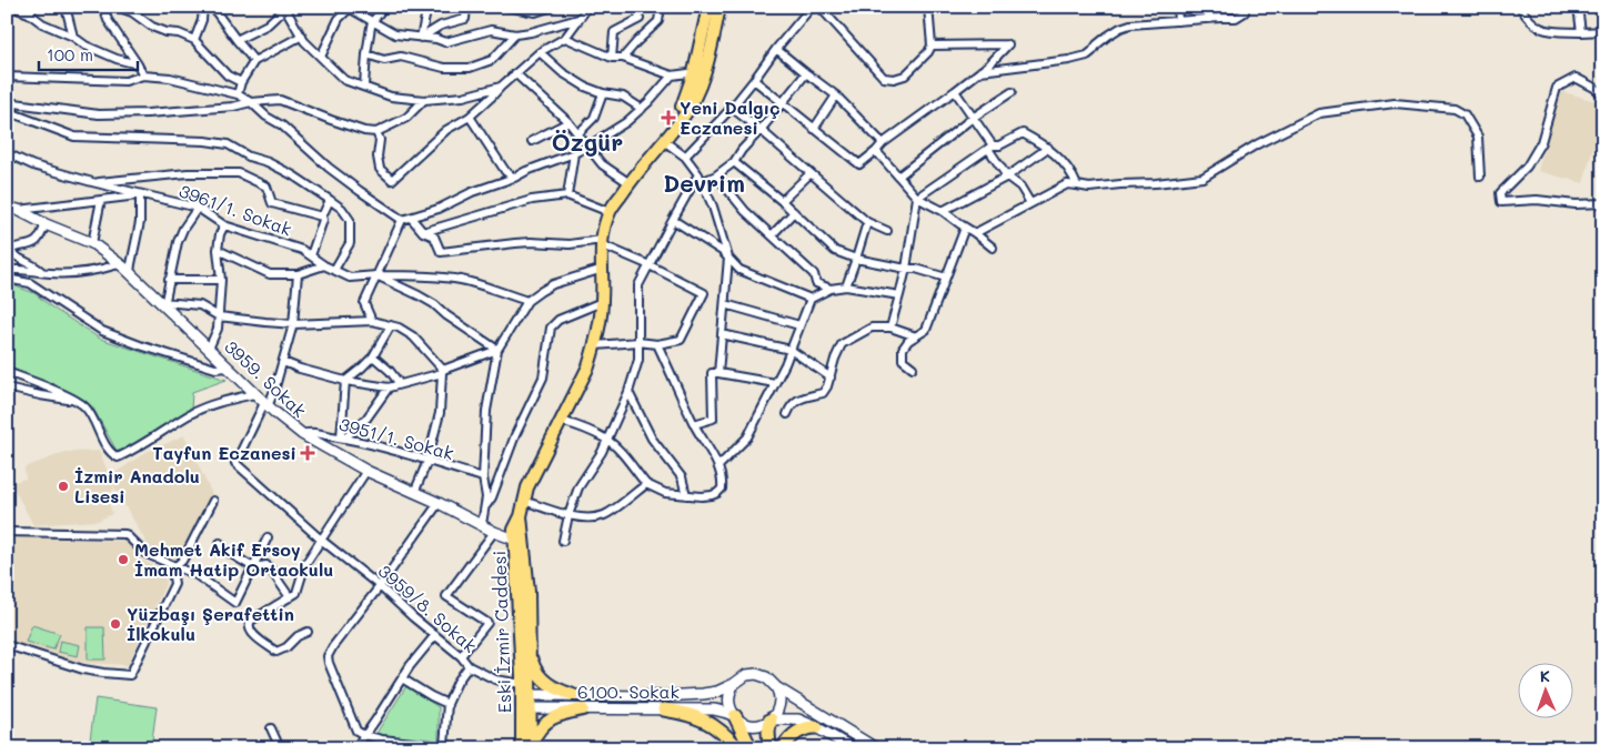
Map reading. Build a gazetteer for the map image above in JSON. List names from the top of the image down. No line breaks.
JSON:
{"streets":{"main road":["Eski İzmir Caddesi"],"street":["3961/1. Sokak","3959. Sokak","3951/1. Sokak","3959/8. Sokak","6100. Sokak"]},"crossings":[["3959. Sokak","3951/1. Sokak"],["3959. Sokak","3959/8. Sokak"],["3959. Sokak","Eski İzmir Caddesi"],["3959/8. Sokak","Eski İzmir Caddesi"],["3959/8. Sokak","6100. Sokak"],["Eski İzmir Caddesi","6100. Sokak"]],"districts":["Özgür","Devrim"],"places":{"health":["Yeni Dalgıç Eczanesi","Tayfun Eczanesi"],"other":["İzmir Anadolu Lisesi","Mehmet Akif Ersoy İmam Hatip Ortaokulu","Yüzbaşı Şerafettin İlkokulu"]},"scale_bar":"100 m","north":"top"}
